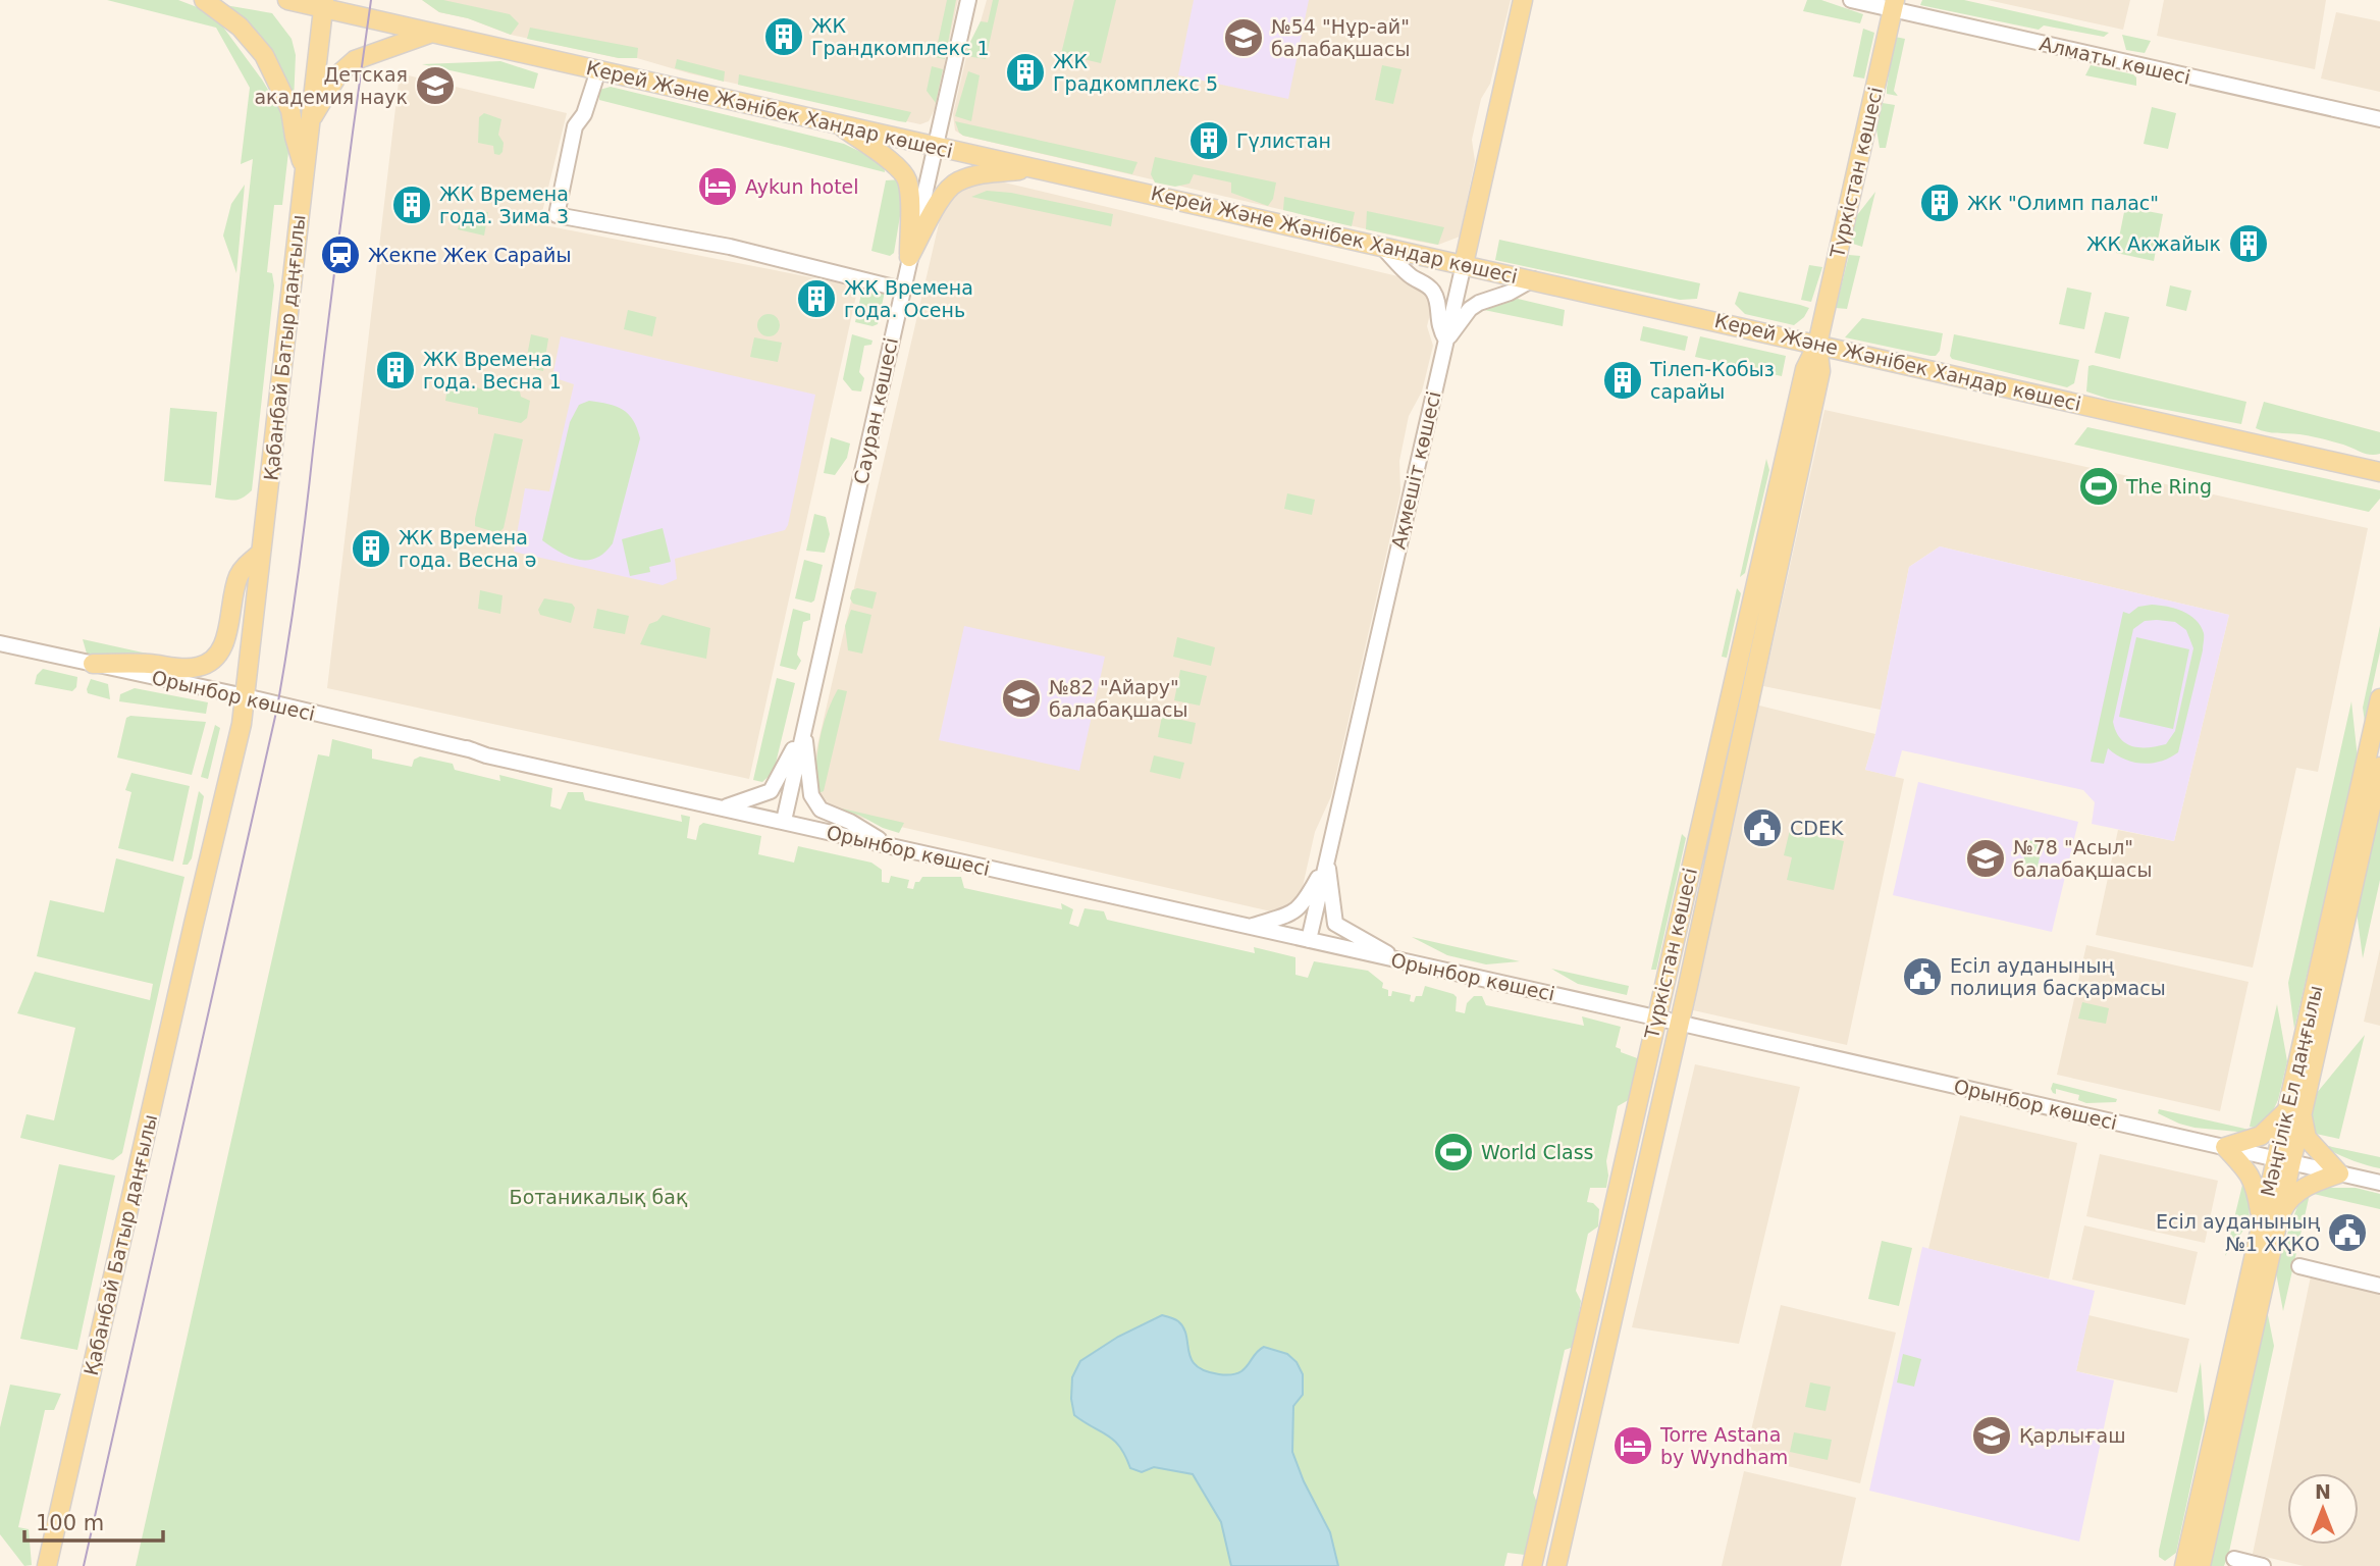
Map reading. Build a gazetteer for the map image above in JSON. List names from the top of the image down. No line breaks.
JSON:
{"streets":{"main road":["Керей Және Жәнібек Хандар көшесі","Түркістан көшесі","Қабанбай Батыр даңғылы","Ақмешіт көшесі","Мәңгілік Ел даңғылы"],"street":["Алматы көшесі","Сауран көшесі","Орынбор көшесі"]},"crossings":[["Алматы көшесі","Түркістан көшесі"],["Керей Және Жәнібек Хандар көшесі","Түркістан көшесі"],["Керей Және Жәнібек Хандар көшесі","Қабанбай Батыр даңғылы"],["Керей Және Жәнібек Хандар көшесі","Сауран көшесі"],["Керей Және Жәнібек Хандар көшесі","Ақмешіт көшесі"],["Түркістан көшесі","Орынбор көшесі"],["Қабанбай Батыр даңғылы","Орынбор көшесі"],["Сауран көшесі","Орынбор көшесі"],["Ақмешіт көшесі","Орынбор көшесі"],["Орынбор көшесі","Мәңгілік Ел даңғылы"]],"parks":["Ботаникалық бақ"],"places":{"building":["ЖК Грандкомплекс 1","ЖК Градкомплекс 5","Гүлистан","ЖК \"Олимп палас\"","ЖК Времена года. Зима 3","ЖК Акжайык","ЖК Времена года. Осень","ЖК Времена года. Весна 1","Тiлеп-Кобыз сарайы","ЖК Времена года. Весна ә"],"school or university":["№54 \"Нұр-ай\" балабақшасы","Детская академия наук","№82 \"Айару\" балабақшасы","№78 \"Асыл\" балабақшасы","Қарлығаш"],"hotel":["Aykun hotel","Torre Astana by Wyndham"],"station":["Жекпе Жек Сарайы"],"sports":["The Ring","World Class"],"public building":["CDEK","Есіл ауданының полиция басқармасы","Есіл ауданының №1 ХҚКО"]},"scale_bar":"100 m","north":"top"}
